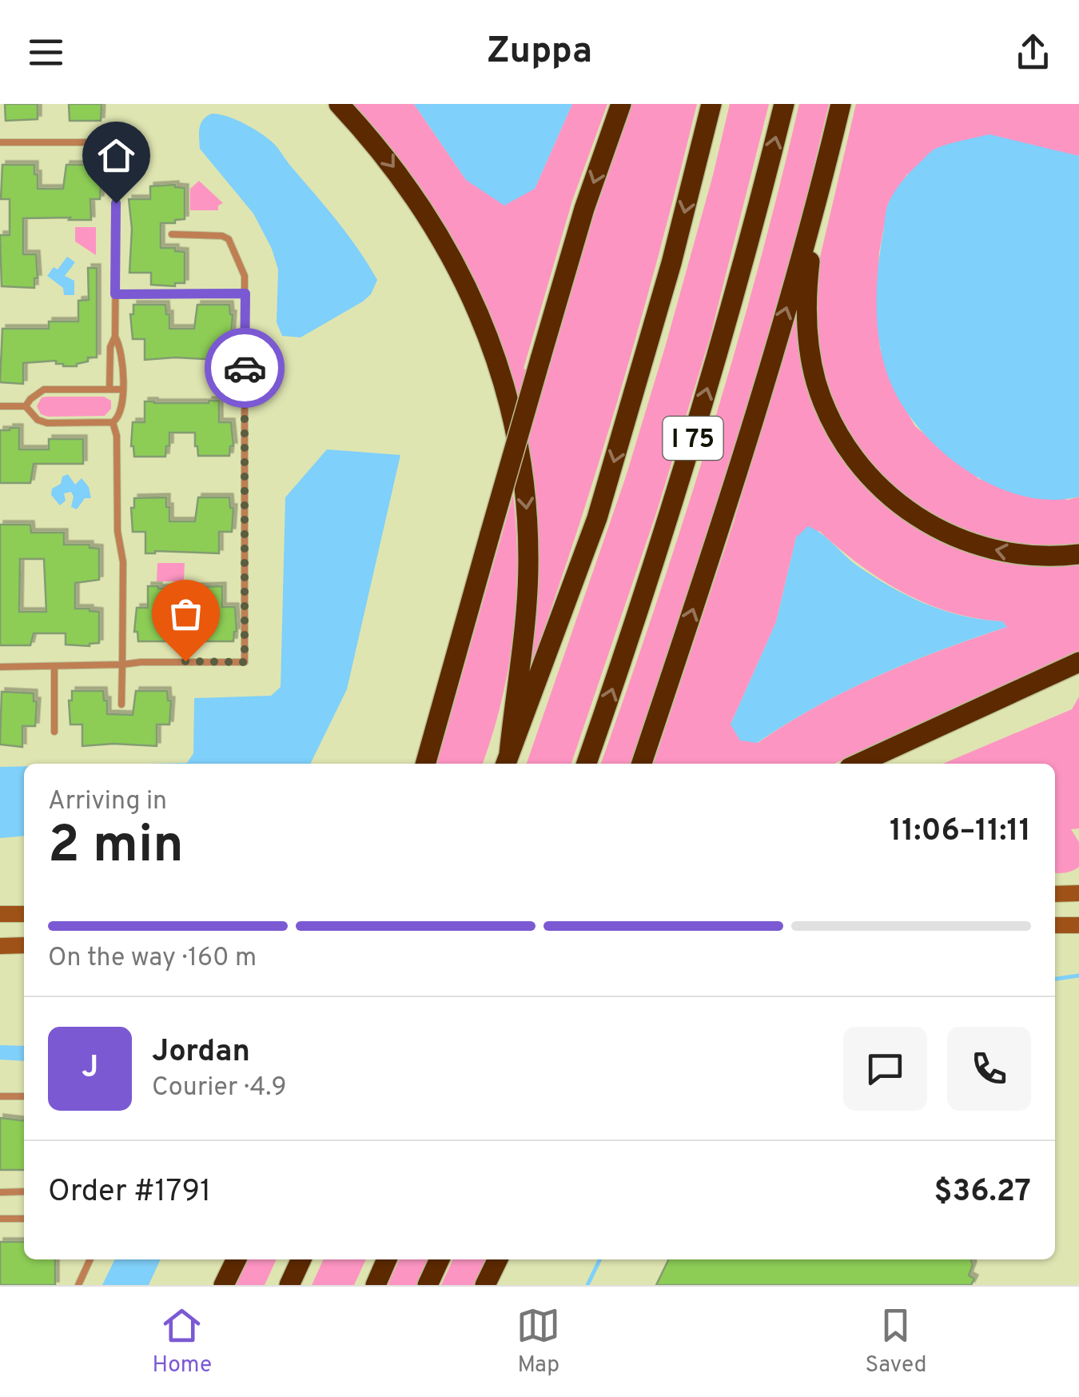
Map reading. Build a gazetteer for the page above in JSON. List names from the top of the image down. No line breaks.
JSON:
{"streets":{"highway":["I 75"]},"page":{"header":"Zuppa","heading":["2 min","Arriving in","11:06–11:11"],"panel":["Jordan","Courier · 4.9","Order #1791","$36.27"],"bar":"On the way · 160 m","round":"J","tabs":["Home","Map","Saved"]}}
